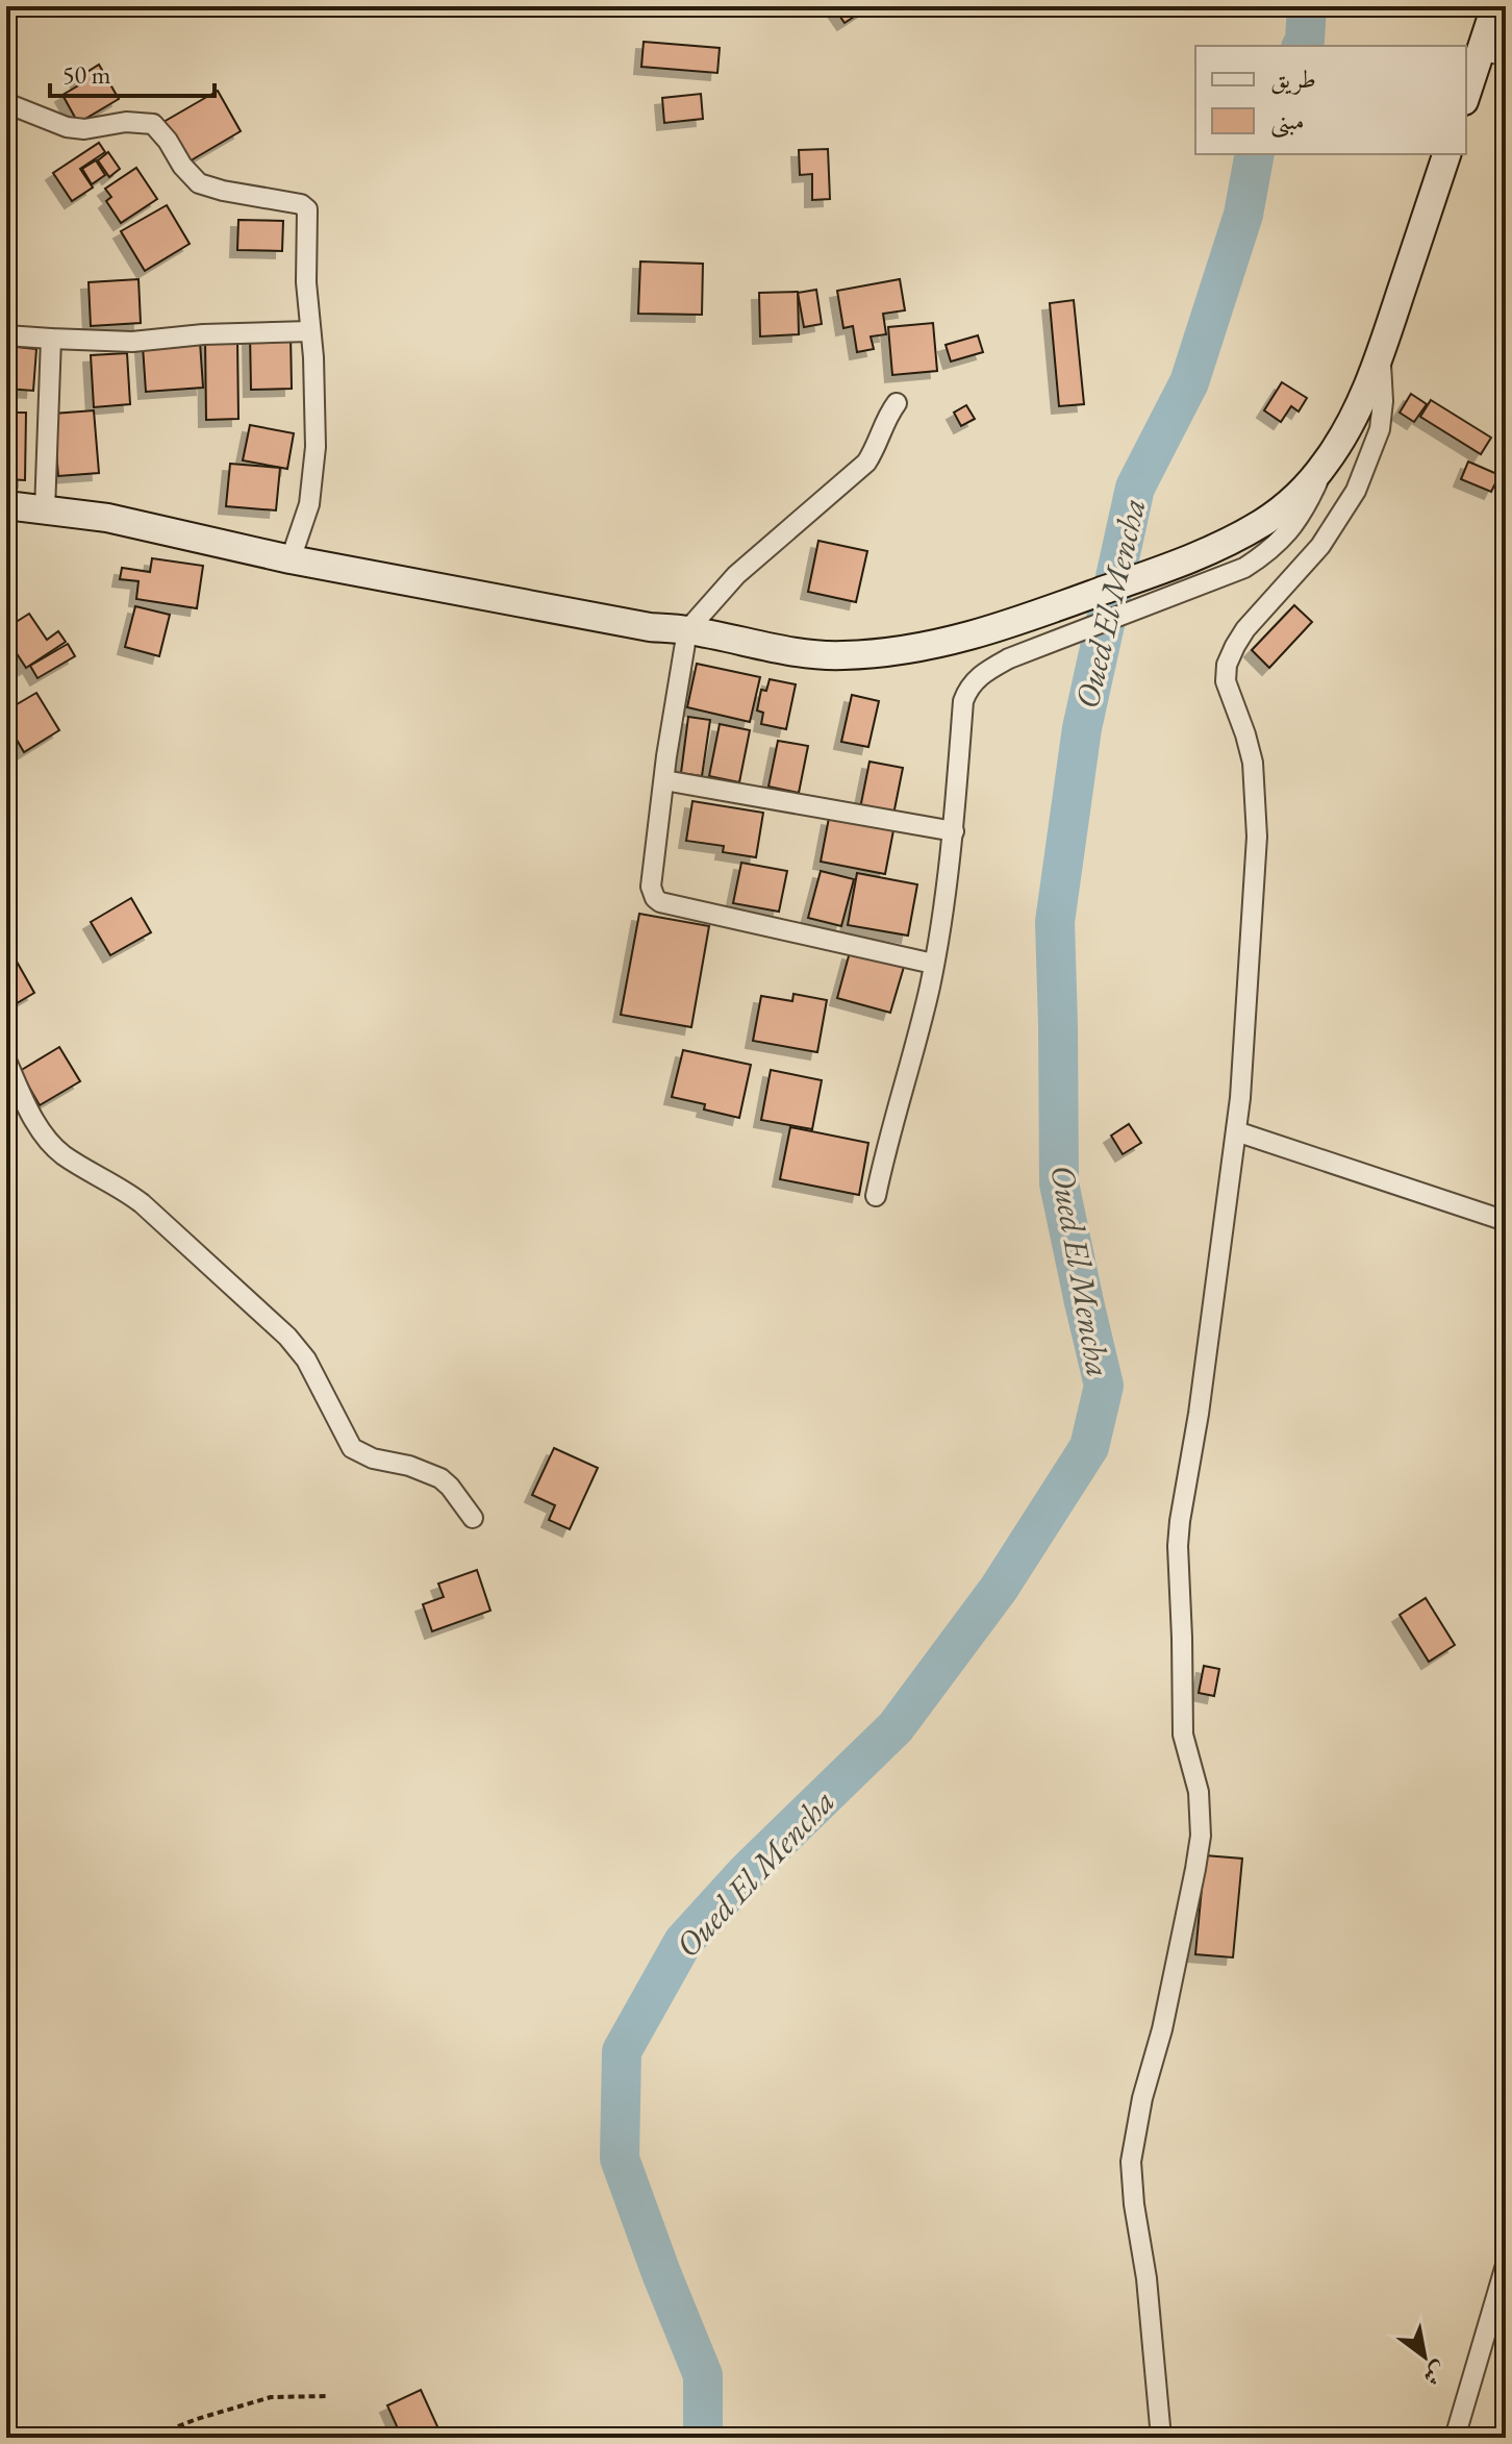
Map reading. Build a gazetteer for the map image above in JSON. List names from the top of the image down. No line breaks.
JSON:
{"water":["Oued El Mencha"],"legend":["طريق","مبنى"],"scale_bar":"50 m","north":"bottom right"}
